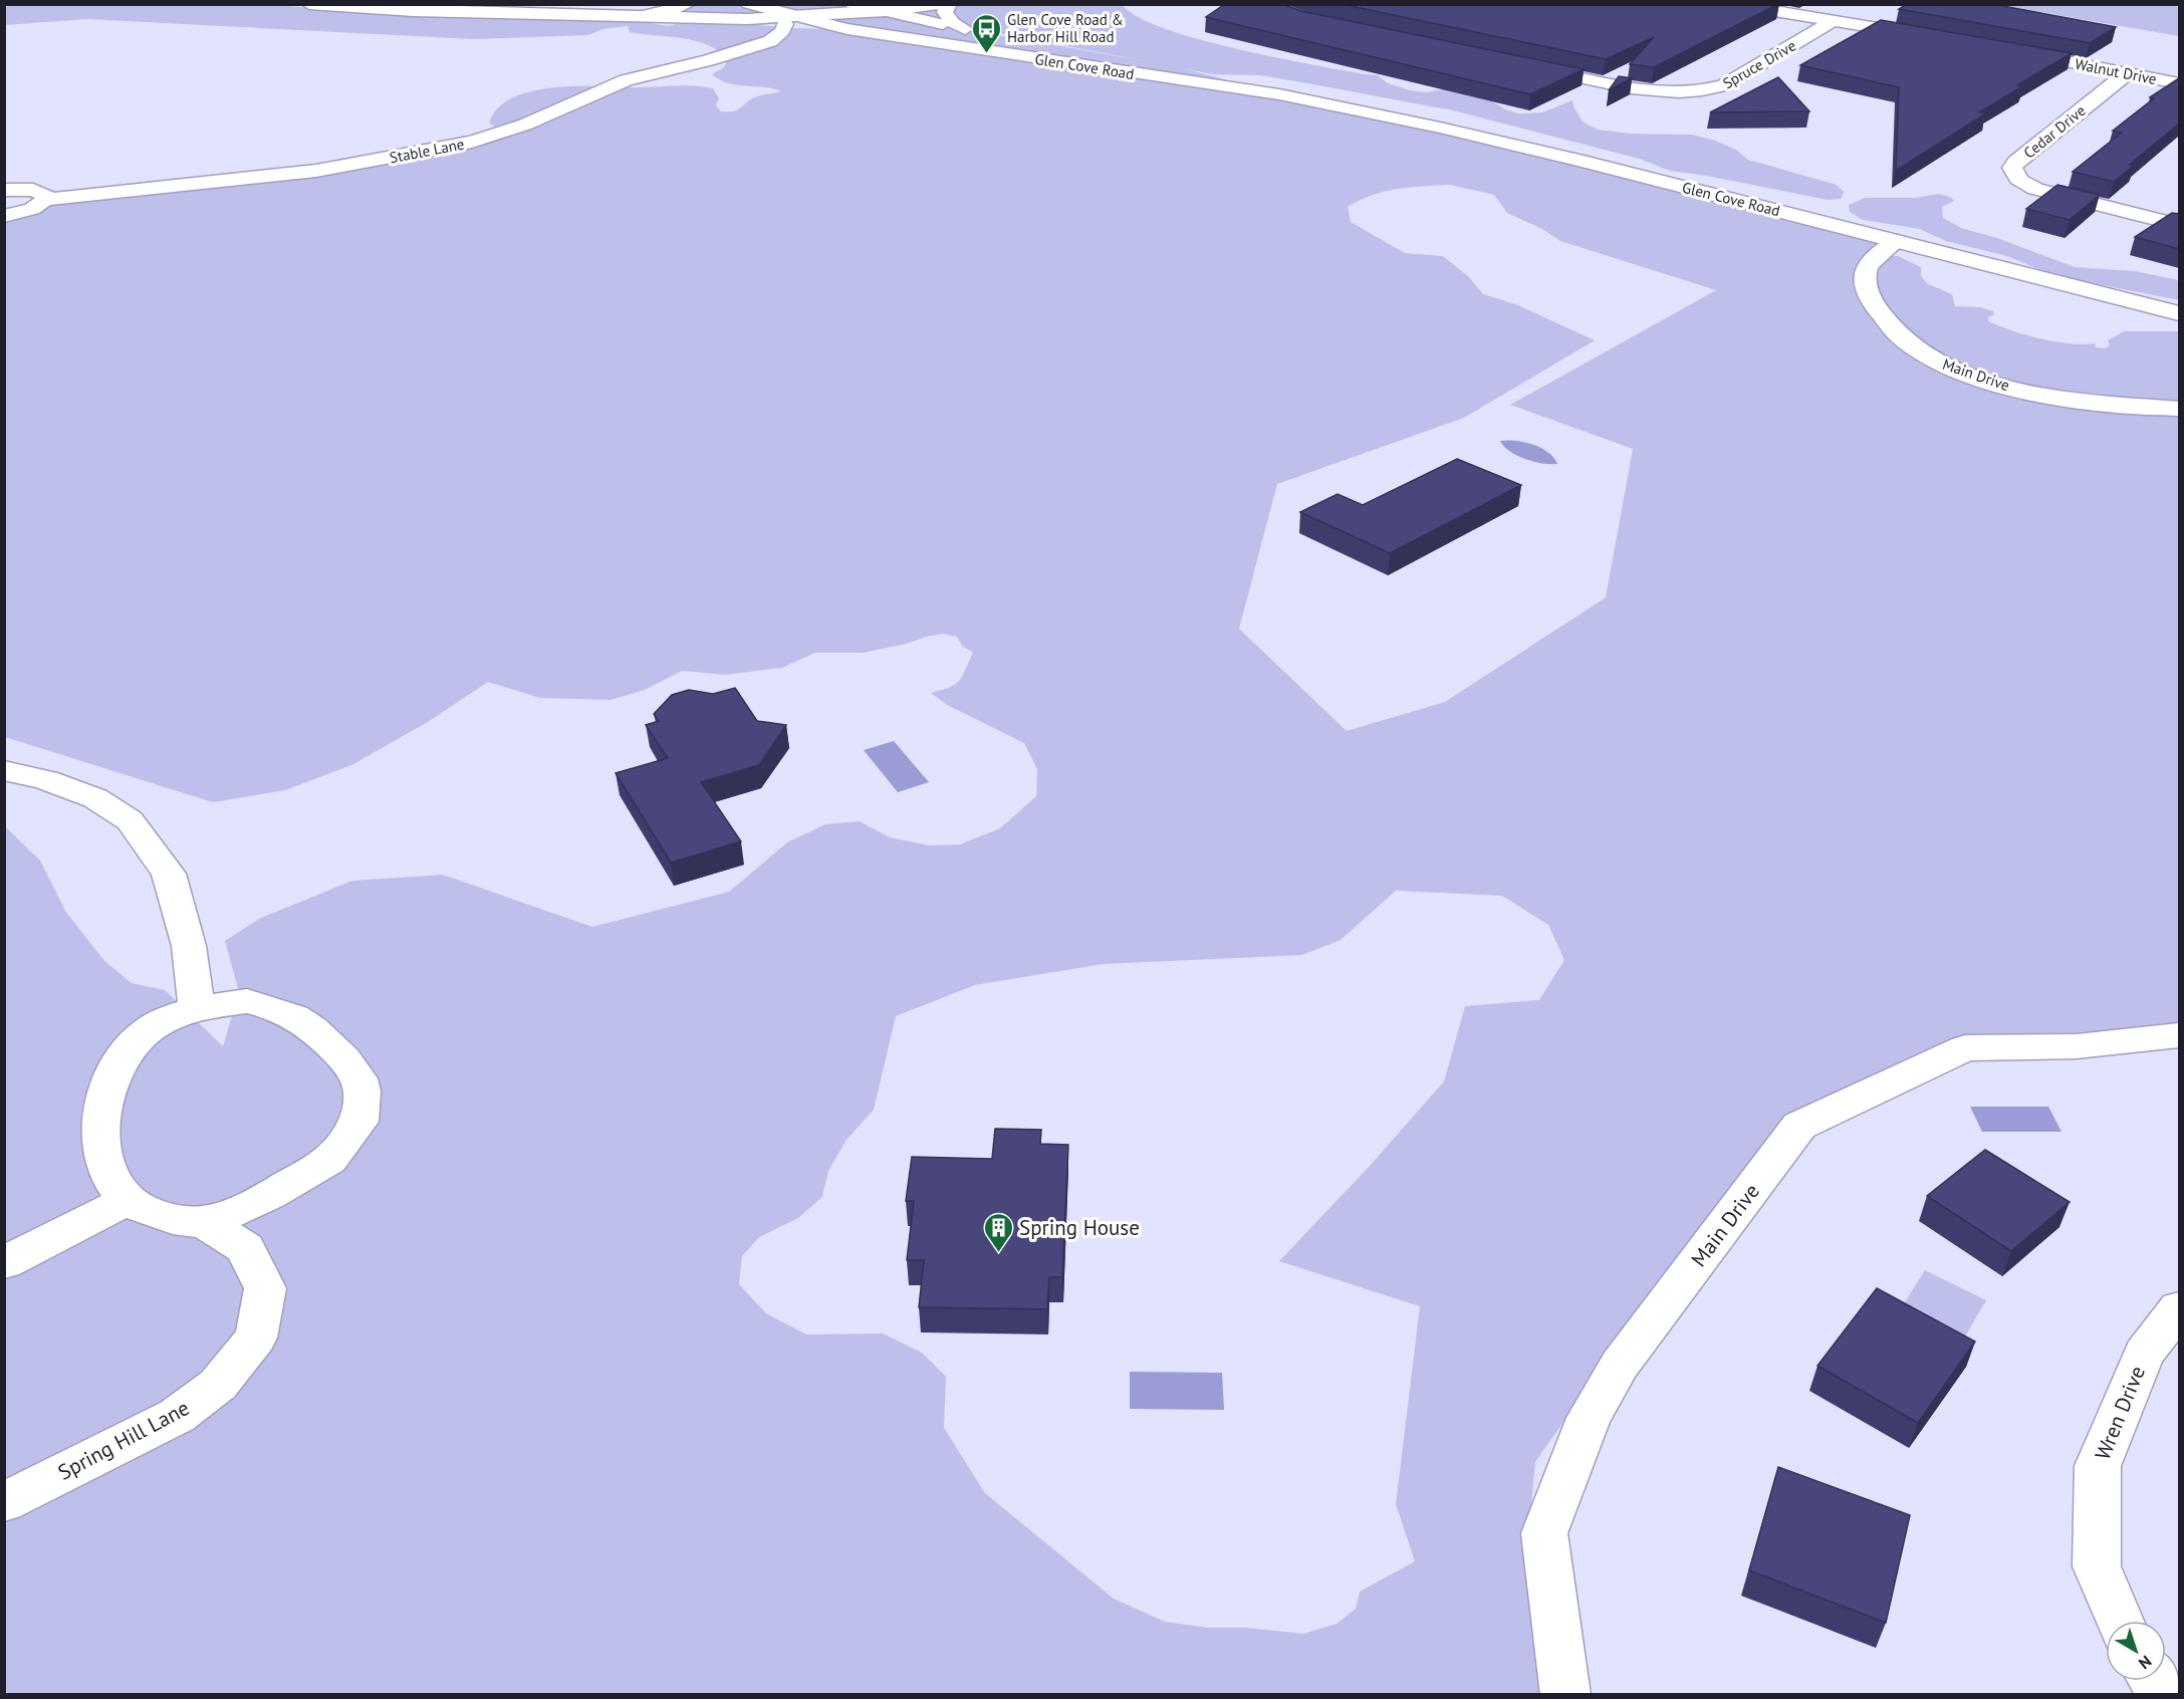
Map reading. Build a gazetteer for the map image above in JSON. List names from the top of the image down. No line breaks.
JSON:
{"streets":{"street":["Spruce Drive","Glen Cove Road","Walnut Drive","Cedar Drive","Stable Lane","Main Drive","Wren Drive","Spring Hill Lane"]},"crossings":[["Glen Cove Road","Stable Lane"],["Glen Cove Road","Main Drive"],["Walnut Drive","Cedar Drive"]],"places":{"bus stop":["Glen Cove Road & Harbor Hill Road"],"building":["Spring House"]},"north":"bottom right"}
